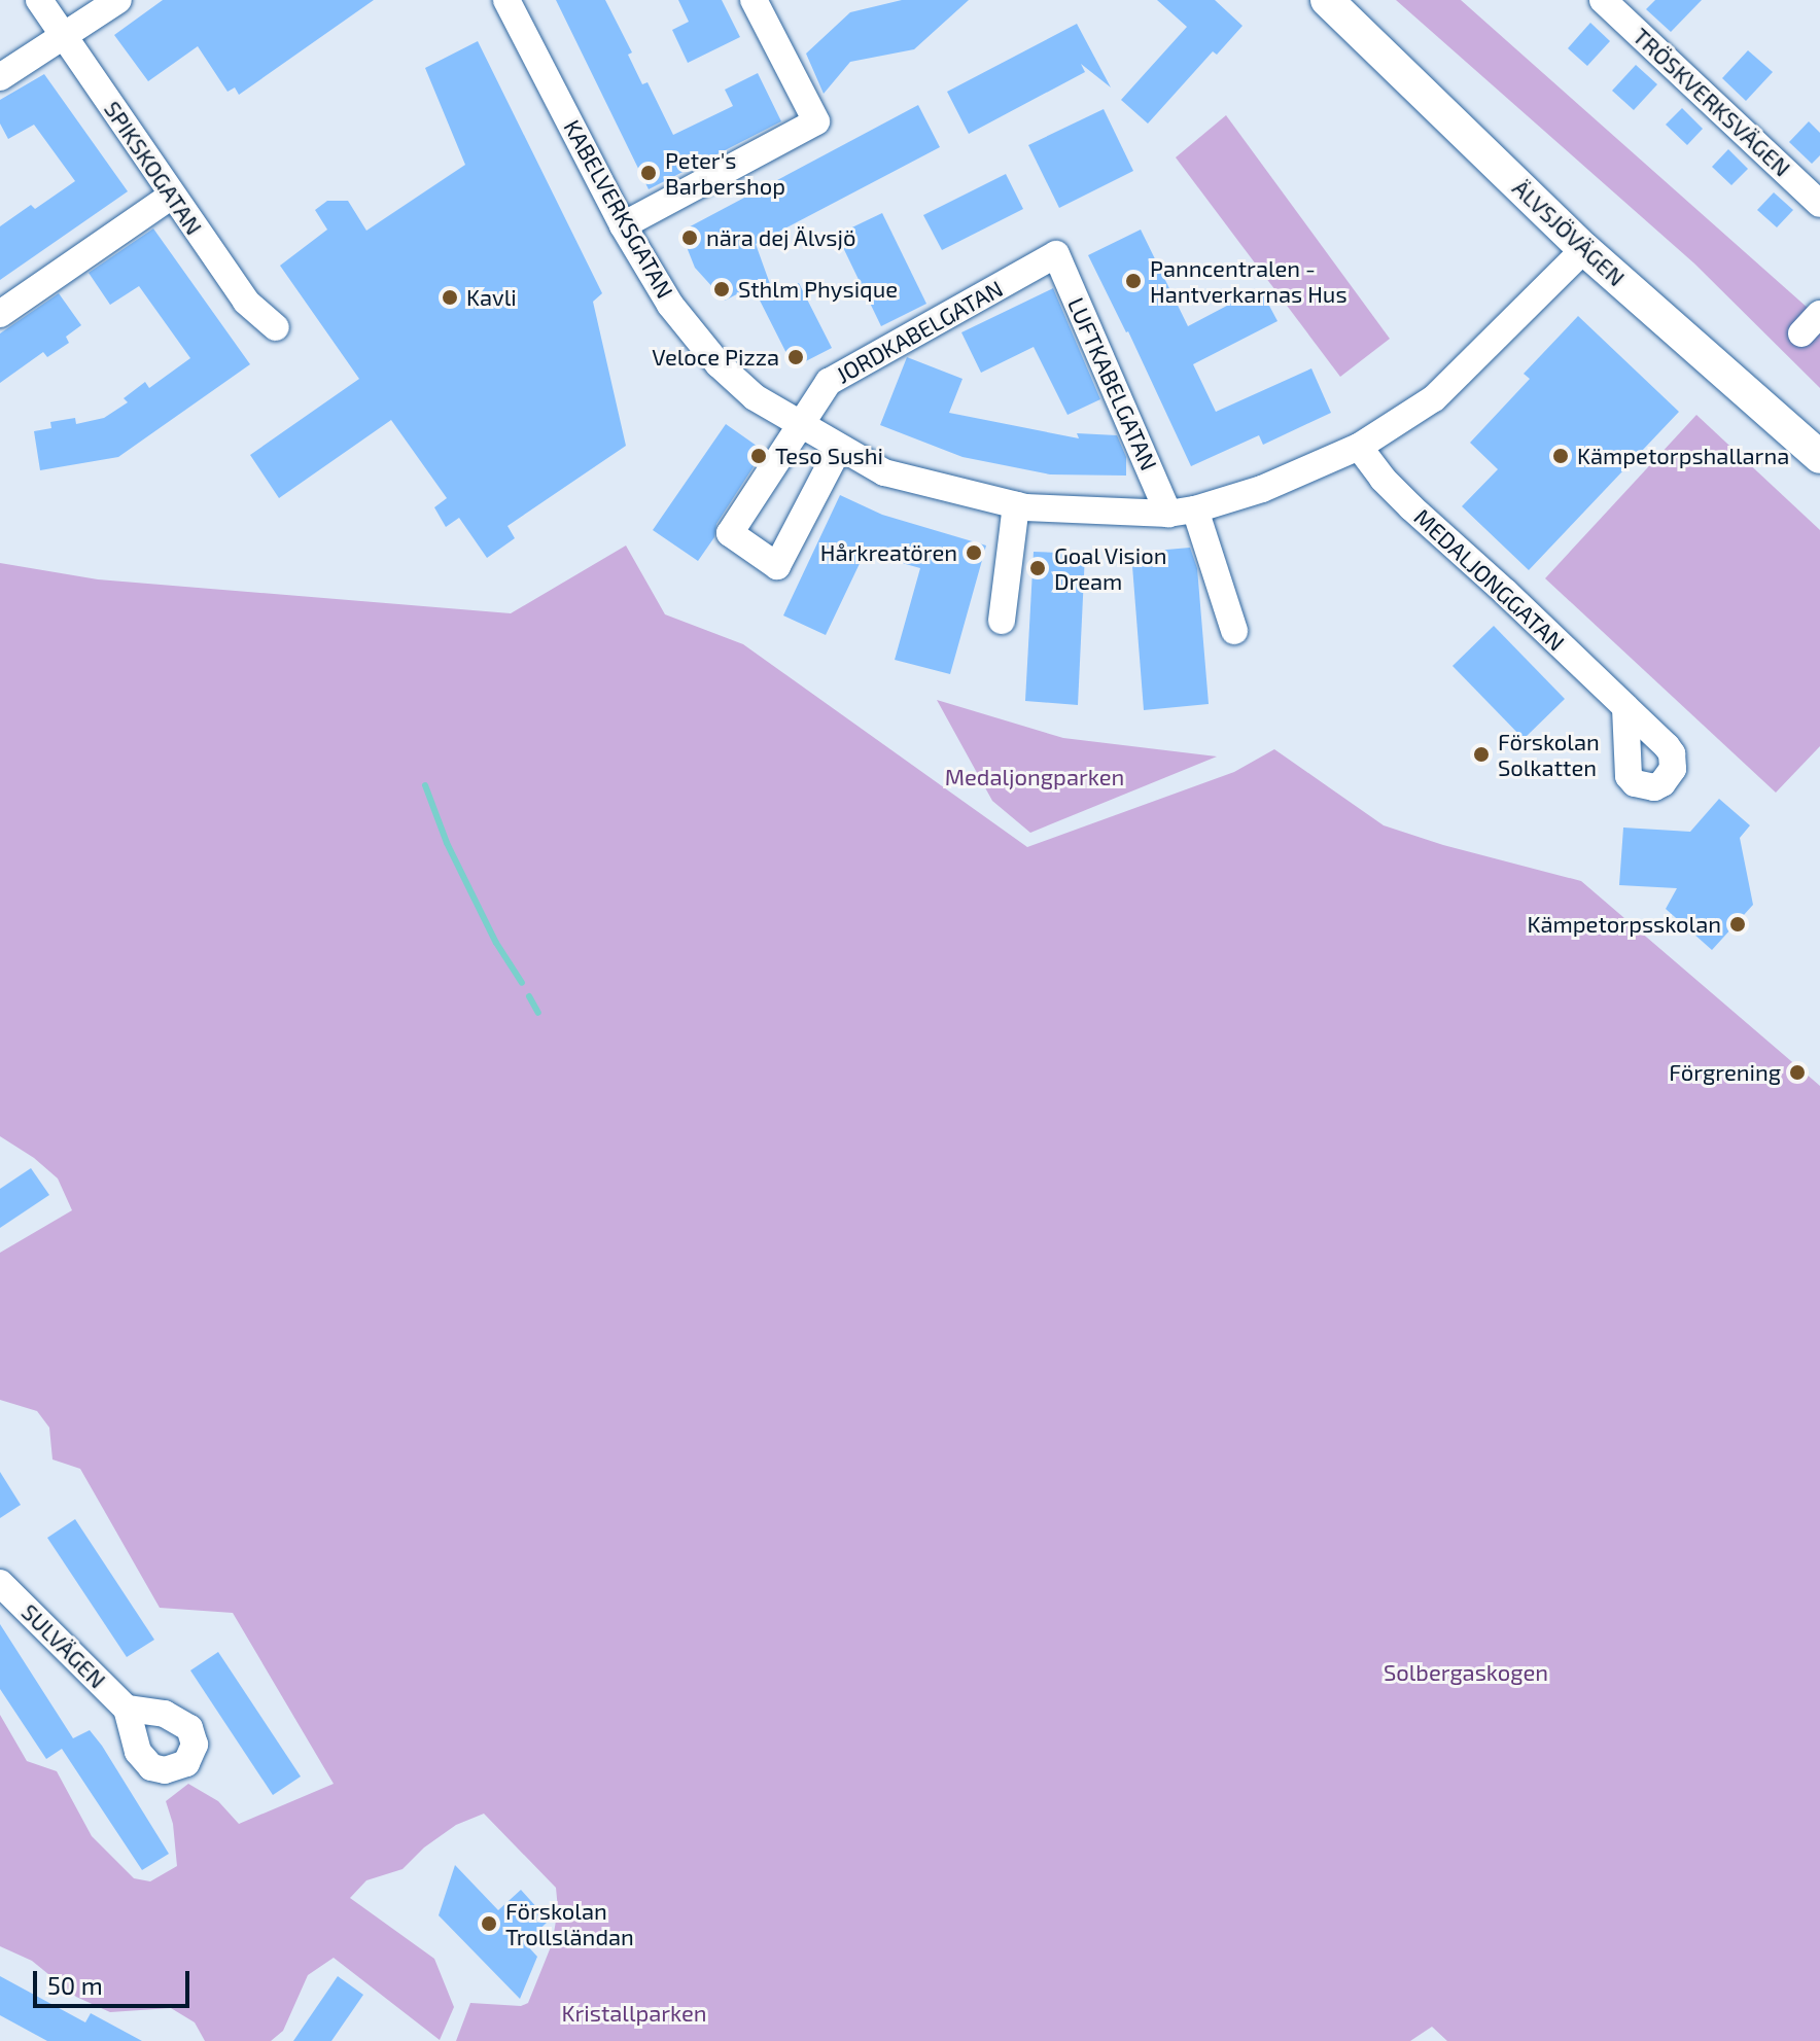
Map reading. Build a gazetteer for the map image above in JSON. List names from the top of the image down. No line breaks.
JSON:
{"streets":{"main road":["ÄLVSJÖVÄGEN"],"street":["TRÖSKVERKSVÄGEN","SPIKSKOGATAN","KABELVERKSGATAN","JORDKABELGATAN","LUFTKABELGATAN","MEDALJONGGATAN","SULVÄGEN"]},"crossings":[["KABELVERKSGATAN","ÄLVSJÖVÄGEN"],["KABELVERKSGATAN","JORDKABELGATAN"],["KABELVERKSGATAN","LUFTKABELGATAN"],["KABELVERKSGATAN","MEDALJONGGATAN"],["JORDKABELGATAN","LUFTKABELGATAN"]],"parks":["Medaljongparken","Solbergaskogen","Kristallparken"],"places":["Peter's Barbershop","nära dej Älvsjö","Panncentralen - Hantverkarnas Hus","Sthlm Physique","Kavli","Veloce Pizza","Teso Sushi","Kämpetorpshallarna","Hårkreatören","Goal Vision Dream","Förskolan Solkatten","Kämpetorpsskolan","Förgrening","Förskolan Trollsländan"],"scale_bar":"50 m"}
